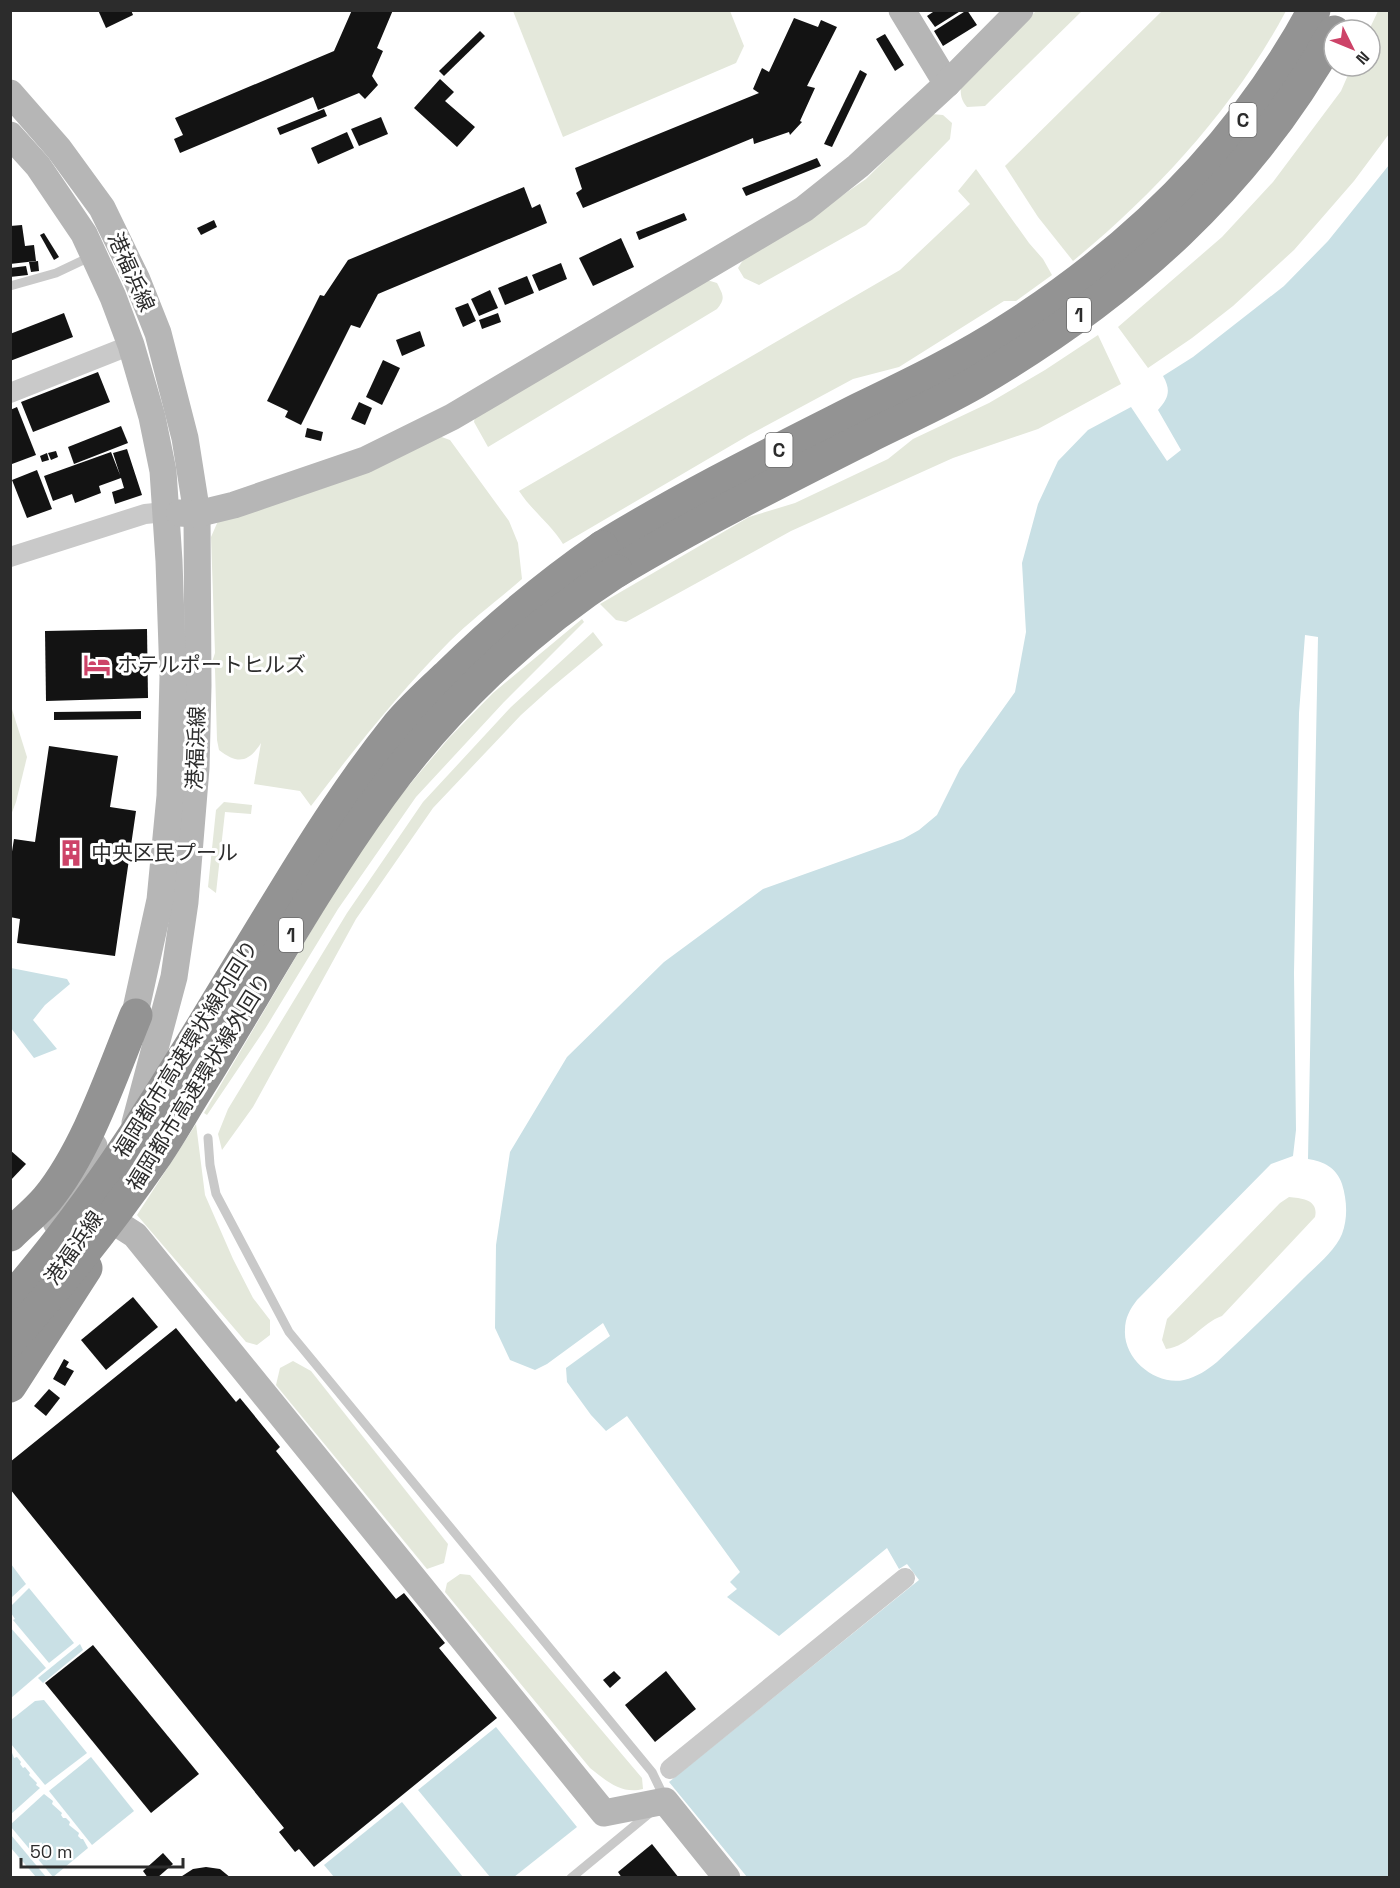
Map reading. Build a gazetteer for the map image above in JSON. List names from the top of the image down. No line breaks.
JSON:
{"streets":{"highway":["C","1","福岡都市高速環状線内回り","福岡都市高速環状線外回り"],"street":["港福浜線"]},"crossings":[["C","福岡都市高速環状線外回り"],["福岡都市高速環状線内回り","福岡都市高速環状線外回り"]],"places":{"hotel":["ホテルポートヒルズ"],"building":["中央区民プール"]},"scale_bar":"50 m","north":"bottom right"}
